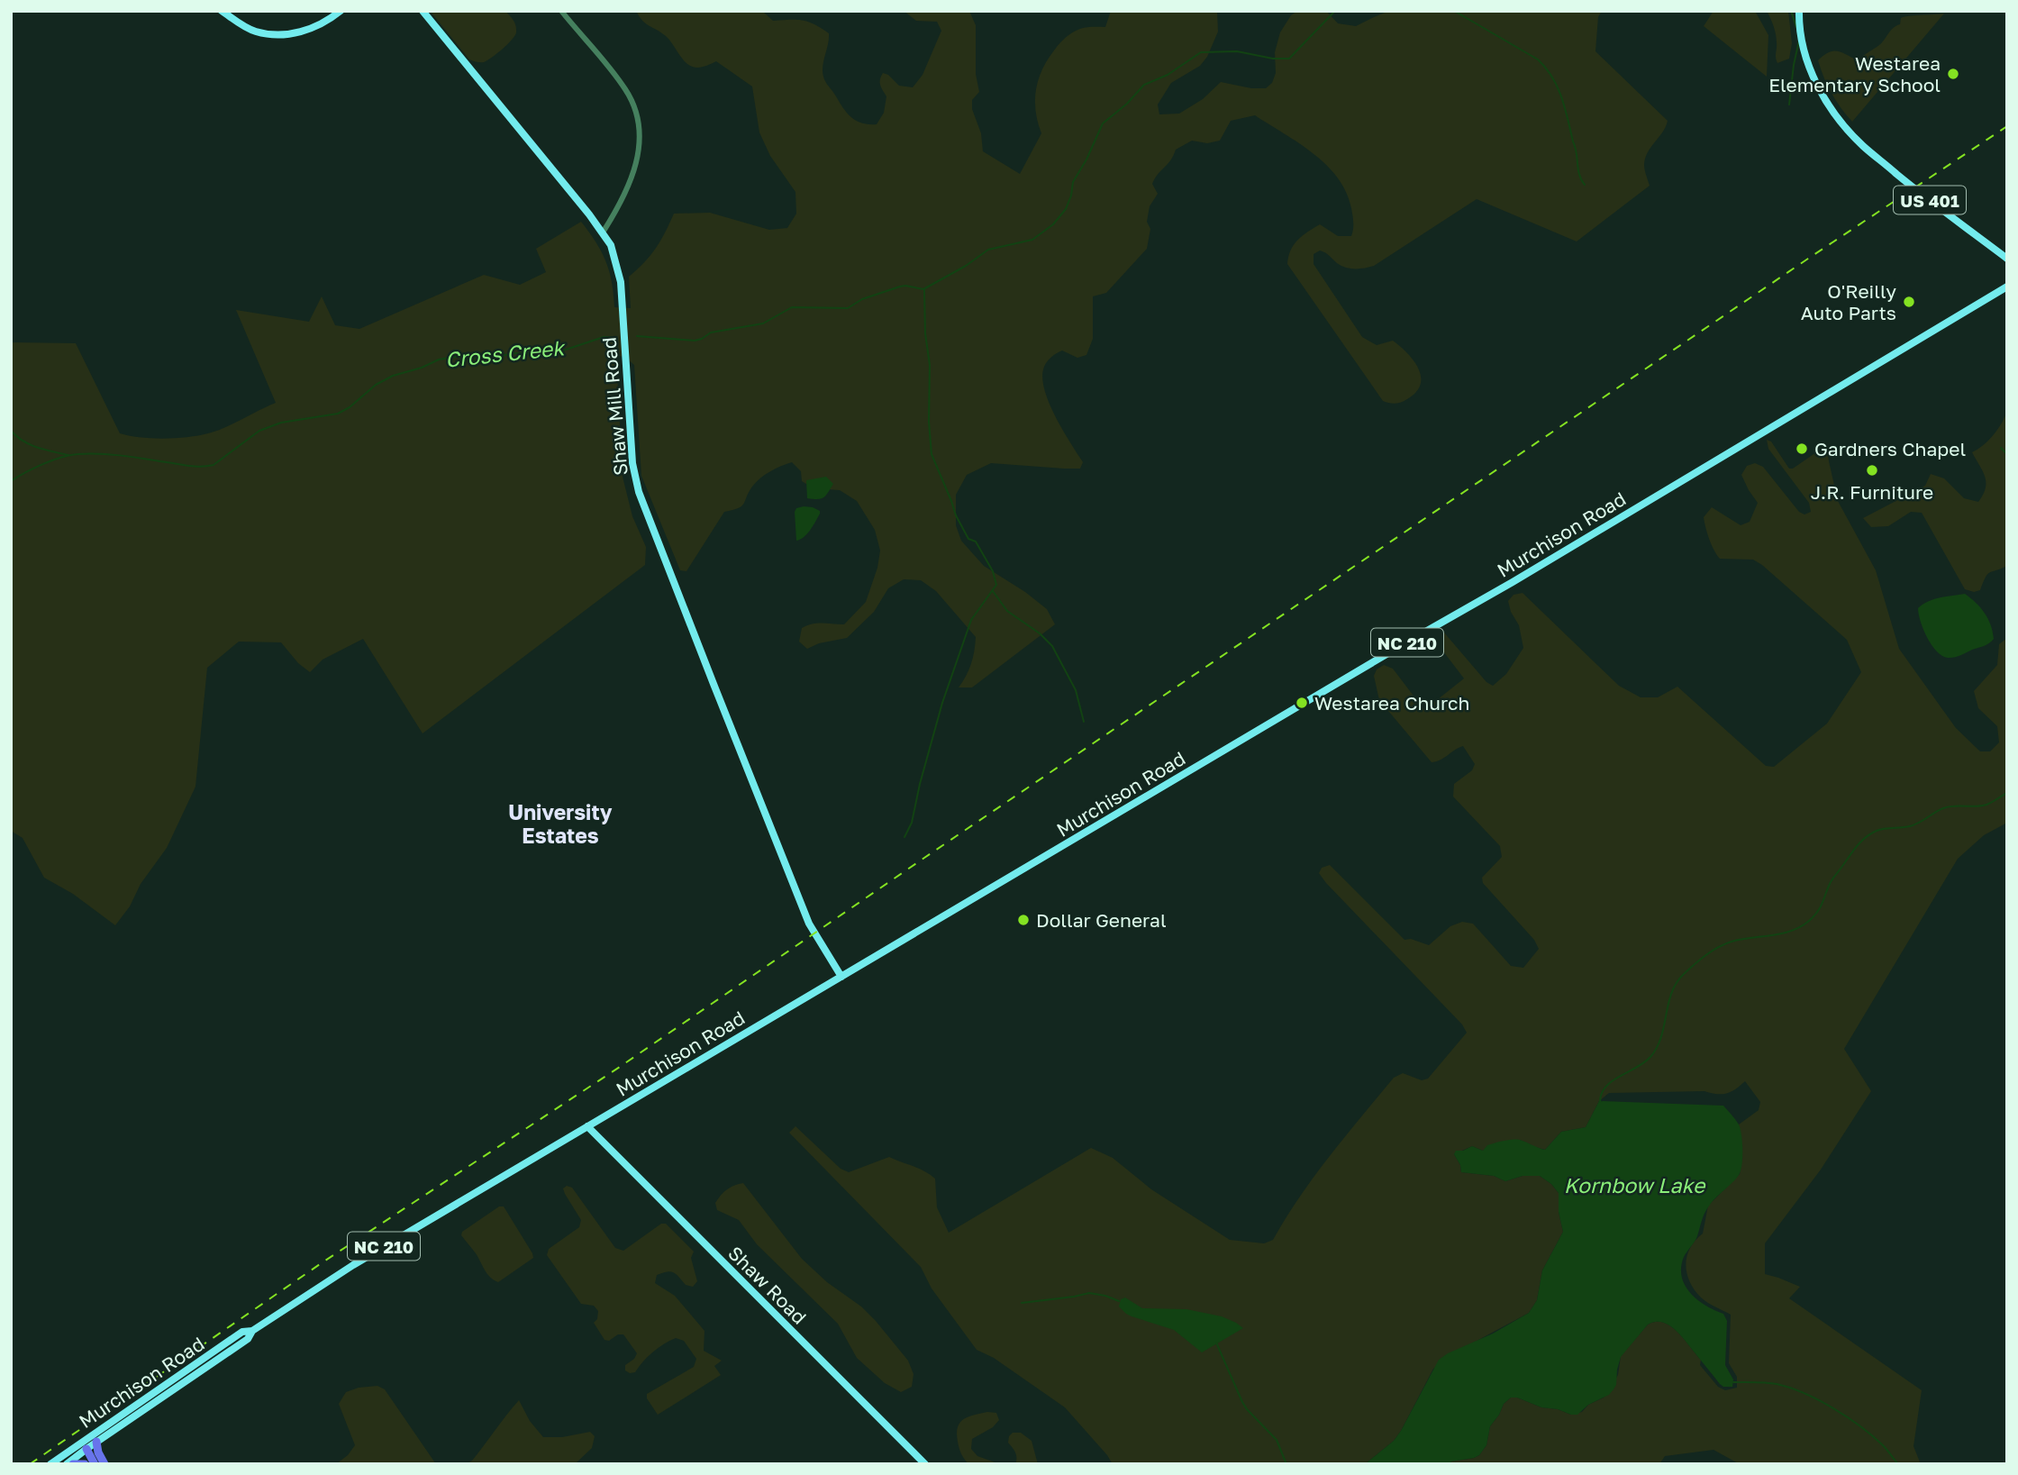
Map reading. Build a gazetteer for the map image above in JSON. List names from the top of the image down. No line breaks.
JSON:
{"streets":{"main road":["US 401","Shaw Mill Road","Murchison Road","NC 210","Shaw Road"]},"crossings":[["Shaw Mill Road","Murchison Road"],["Murchison Road","Shaw Road"]],"districts":["University Estates"],"water":["Cross Creek","Kornbow Lake"],"places":["Westarea Elementary School","O'Reilly Auto Parts","Gardners Chapel","J.R. Furniture","Westarea Church","Dollar General"]}
